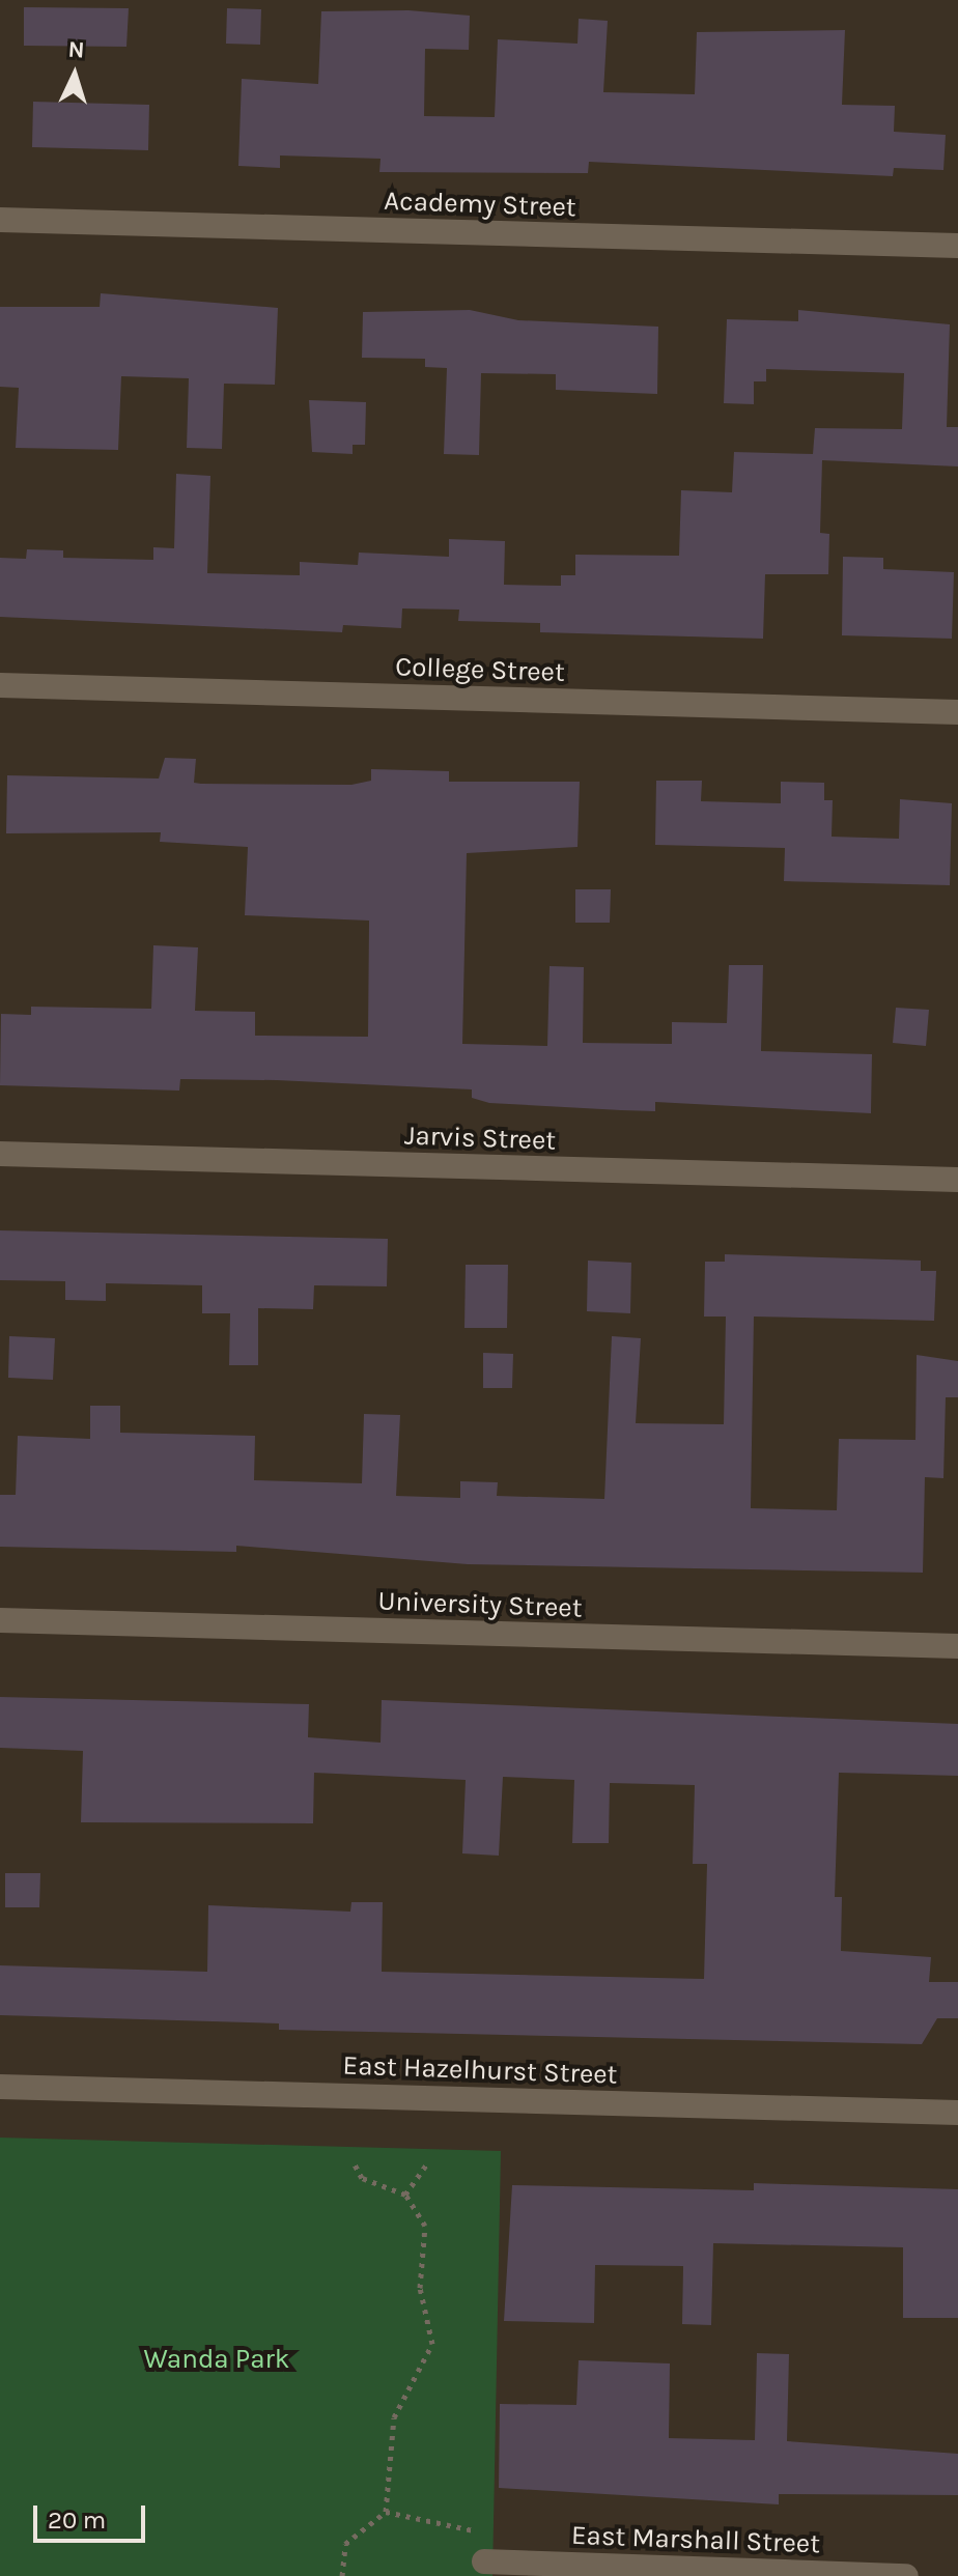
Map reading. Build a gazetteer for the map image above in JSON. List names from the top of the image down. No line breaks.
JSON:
{"streets":{"street":["Academy Street","College Street","Jarvis Street","University Street","East Hazelhurst Street","East Marshall Street"]},"parks":["Wanda Park"],"scale_bar":"20 m","north":"top"}
